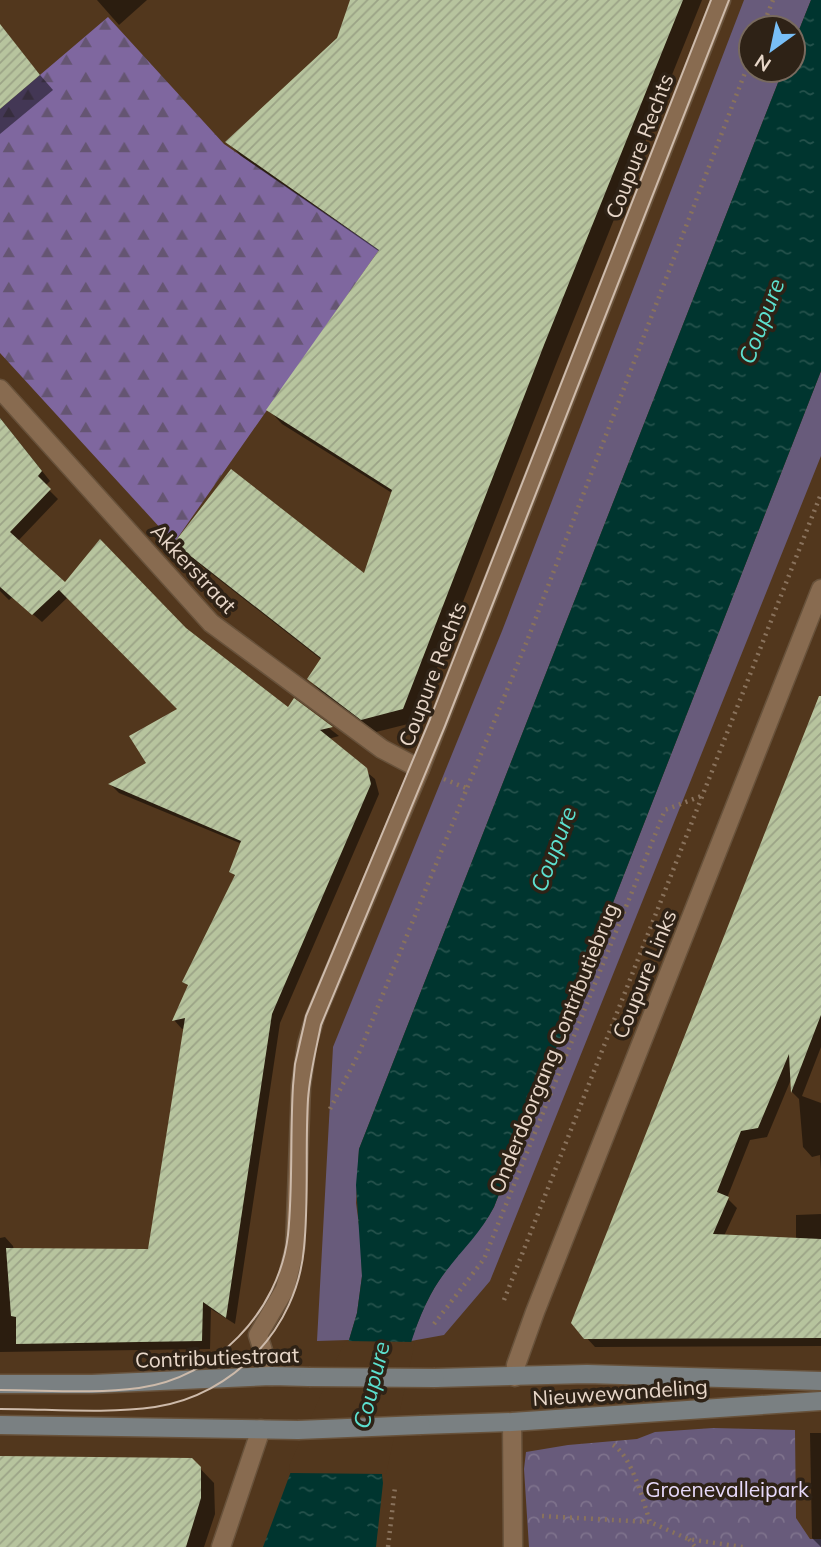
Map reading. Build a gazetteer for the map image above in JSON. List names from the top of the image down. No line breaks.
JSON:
{"streets":{"main road":["Contributiestraat","Nieuwewandeling"],"street":["Coupure Rechts","Akkerstraat","Coupure Links"],"path":["Onderdoorgang Contributiebrug"]},"crossings":[["Coupure Rechts","Akkerstraat"],["Coupure Rechts","Contributiestraat"],["Coupure Links","Nieuwewandeling"],["Contributiestraat","Nieuwewandeling"]],"water":["Coupure"],"parks":["Groenevalleipark"],"north":"bottom left"}
